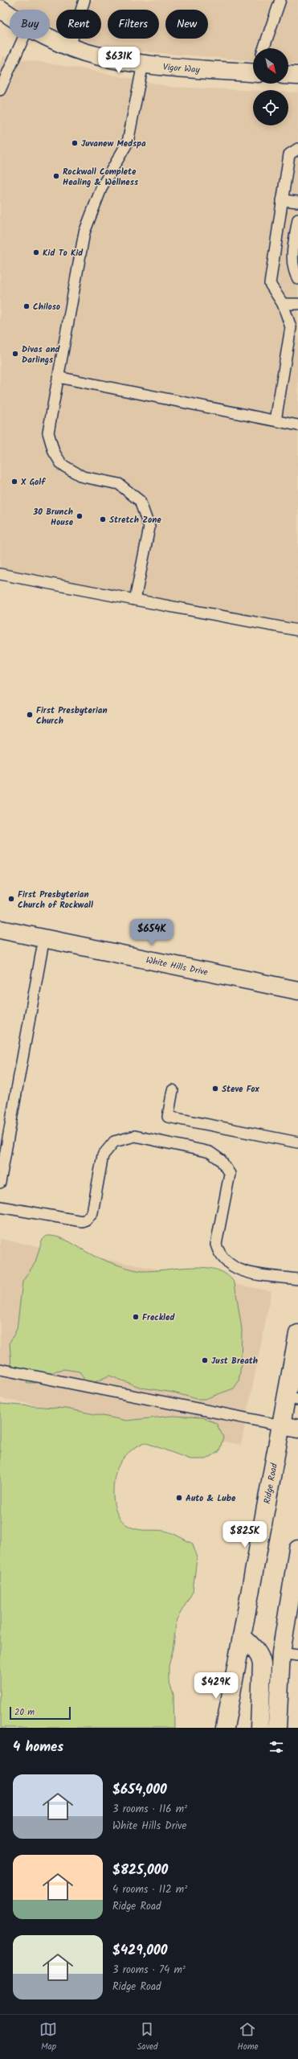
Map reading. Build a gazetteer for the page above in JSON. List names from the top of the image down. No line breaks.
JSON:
{"streets":{"main road":["Vigor Way","White Hills Drive","Ridge Road"]},"places":["Juvanew Medspa","Rockwall Complete Healing & Wellness","Kid To Kid","Chiloso","Divas and Darlings","X Golf","30 Brunch House","Stretch Zone","First Presbyterian Church","First Presbyterian Church of Rockwall","Steve Fox","Freckled","Just Breath","Auto & Lube"],"scale_bar":"20 m","north":"bottom right","page":{"chip":["Buy","Rent","Filters","New"],"price":["$631K","$654K","$825K","$429K"],"scale":"20 m","heading":"4 homes","list":[{"name":"$654,000","note":"3 rooms · 116 m² · White Hills Drive"},{"name":"$825,000","note":"4 rooms · 112 m² · Ridge Road"},{"name":"$429,000","note":"3 rooms · 74 m² · Ridge Road"}],"tabs":["Map","Saved","Home"]}}
